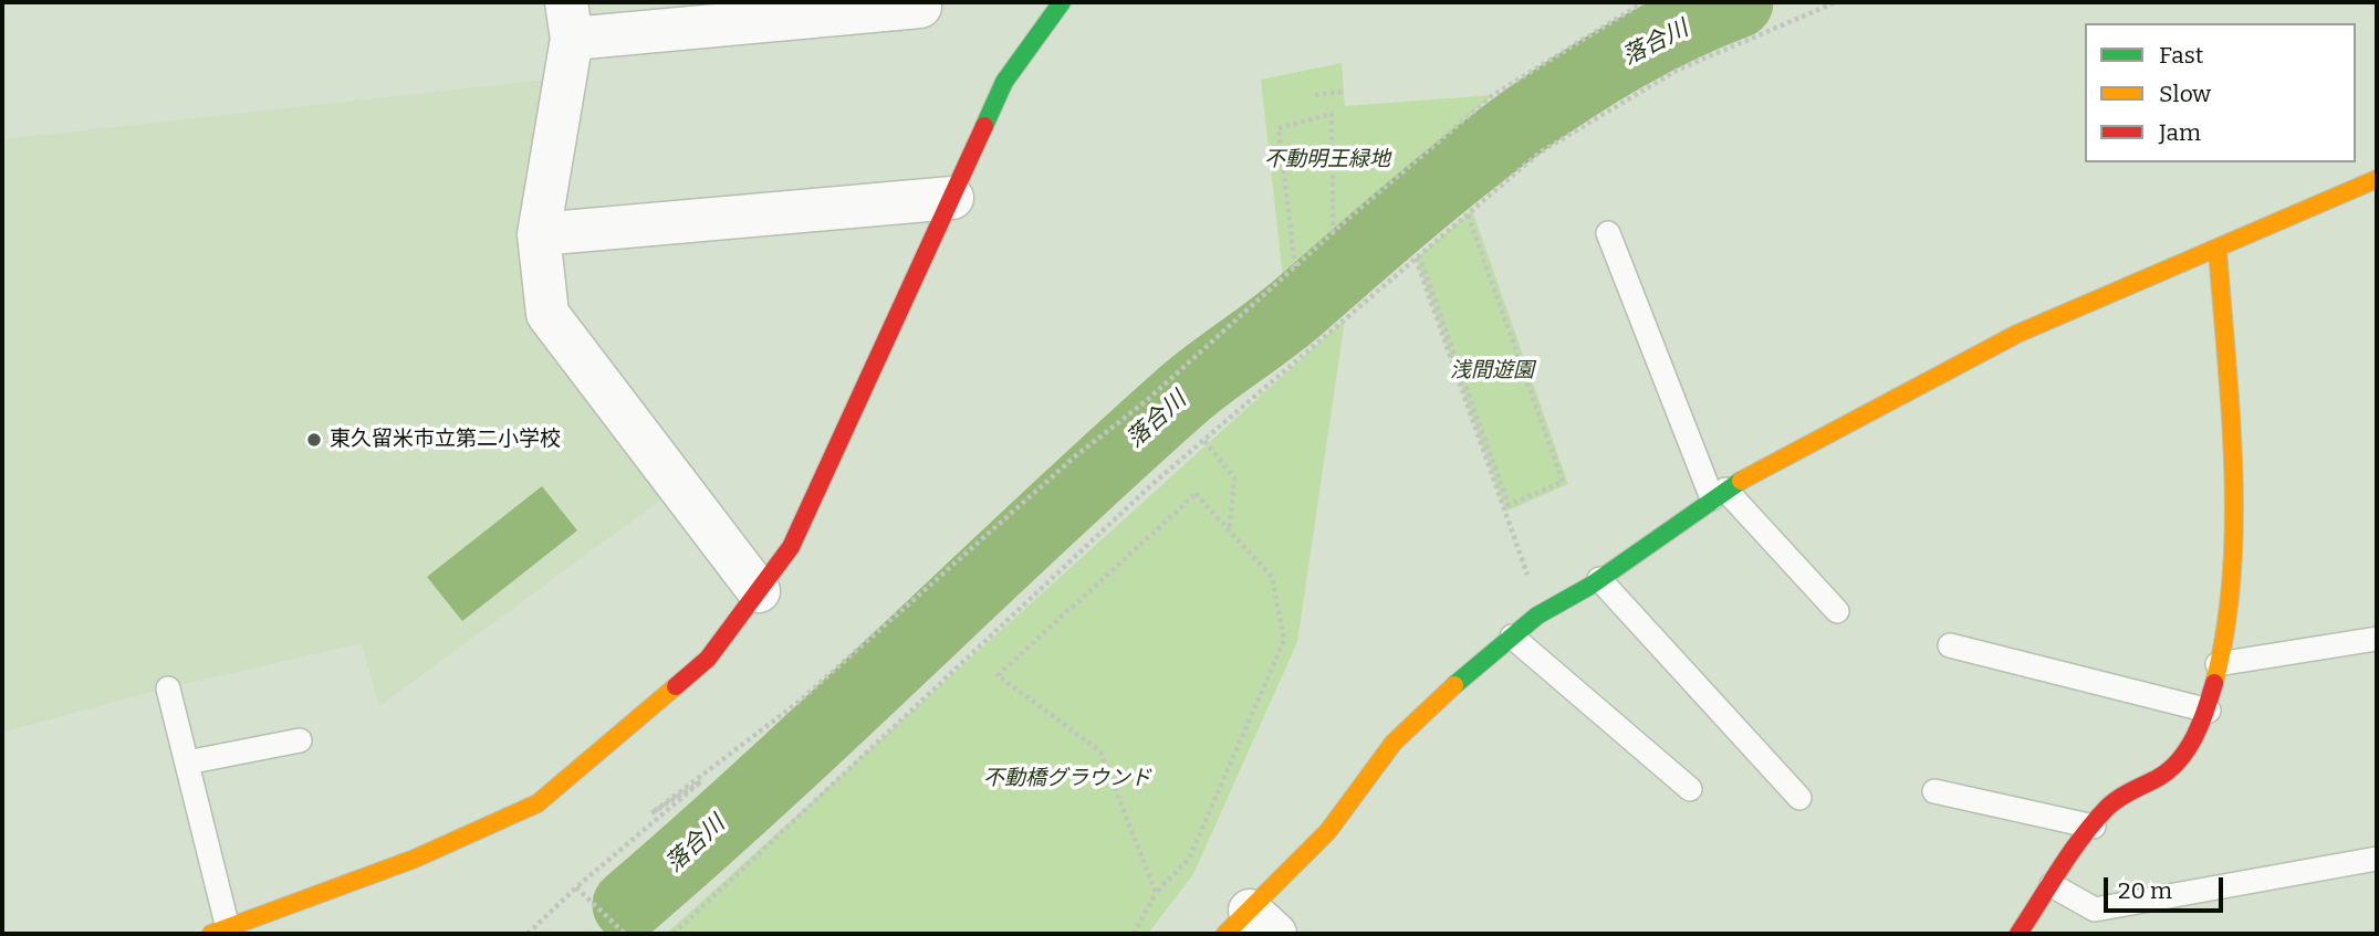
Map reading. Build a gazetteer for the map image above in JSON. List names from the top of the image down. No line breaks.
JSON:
{"water":["落合川"],"parks":["不動明王緑地","浅間遊園","不動橋グラウンド"],"places":["東久留米市立第二小学校"],"legend":["Fast","Slow","Jam"],"scale_bar":"20 m"}
